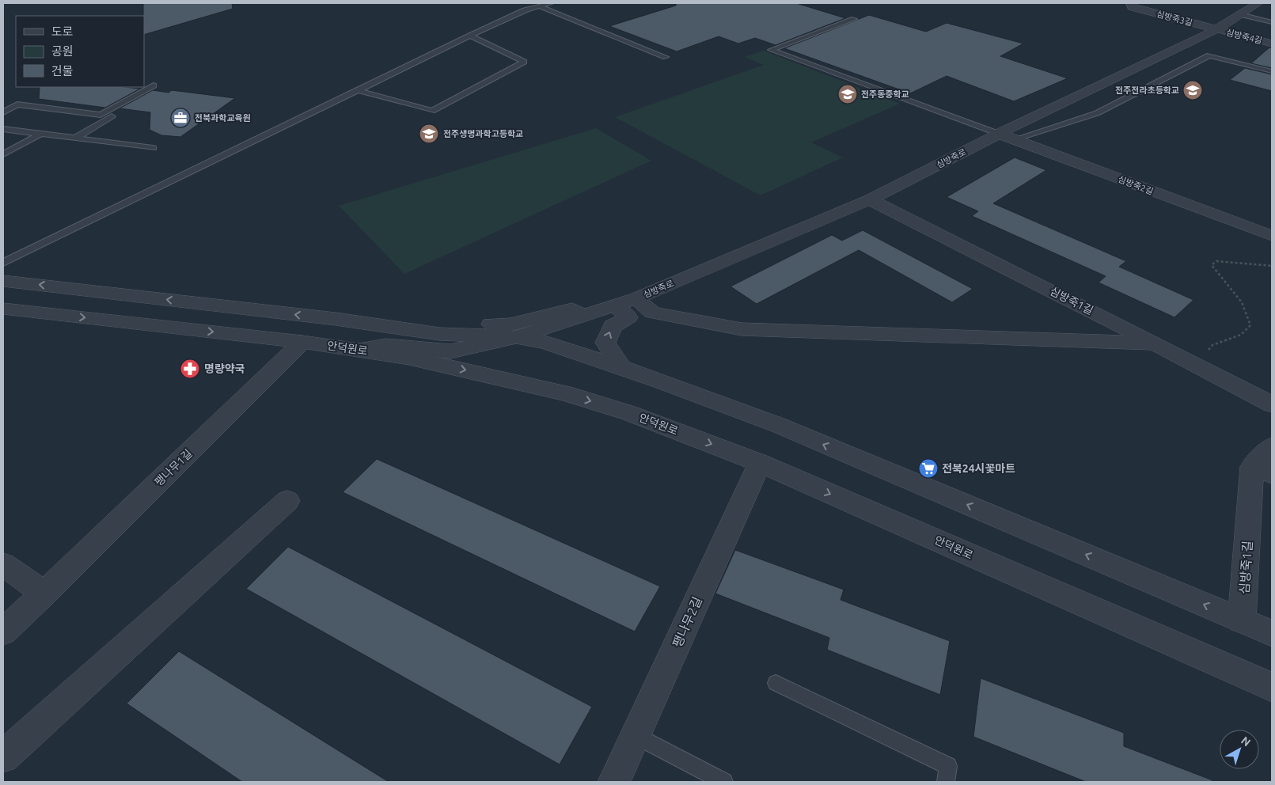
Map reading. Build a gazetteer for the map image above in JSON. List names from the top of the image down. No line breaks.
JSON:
{"streets":{"street":["심방죽3길","심방죽4길","심방죽로","심방죽2길","심방죽1길","안덕원로","팽나무1길","팽나무2길"]},"crossings":[["심방죽3길","심방죽4길"],["심방죽3길","심방죽로"],["심방죽4길","심방죽로"],["심방죽로","심방죽2길"],["심방죽로","심방죽1길"],["안덕원로","팽나무1길"],["안덕원로","팽나무2길"]],"places":{"school or university":["전주전라초등학교","전주동중학교","전주생명과학고등학교"],"office":["전북과학교육원"],"pharmacy":["명량약국"],"supermarket":["전북24시꽃마트"]},"legend":["도로","공원","건물"],"north":"top right"}
